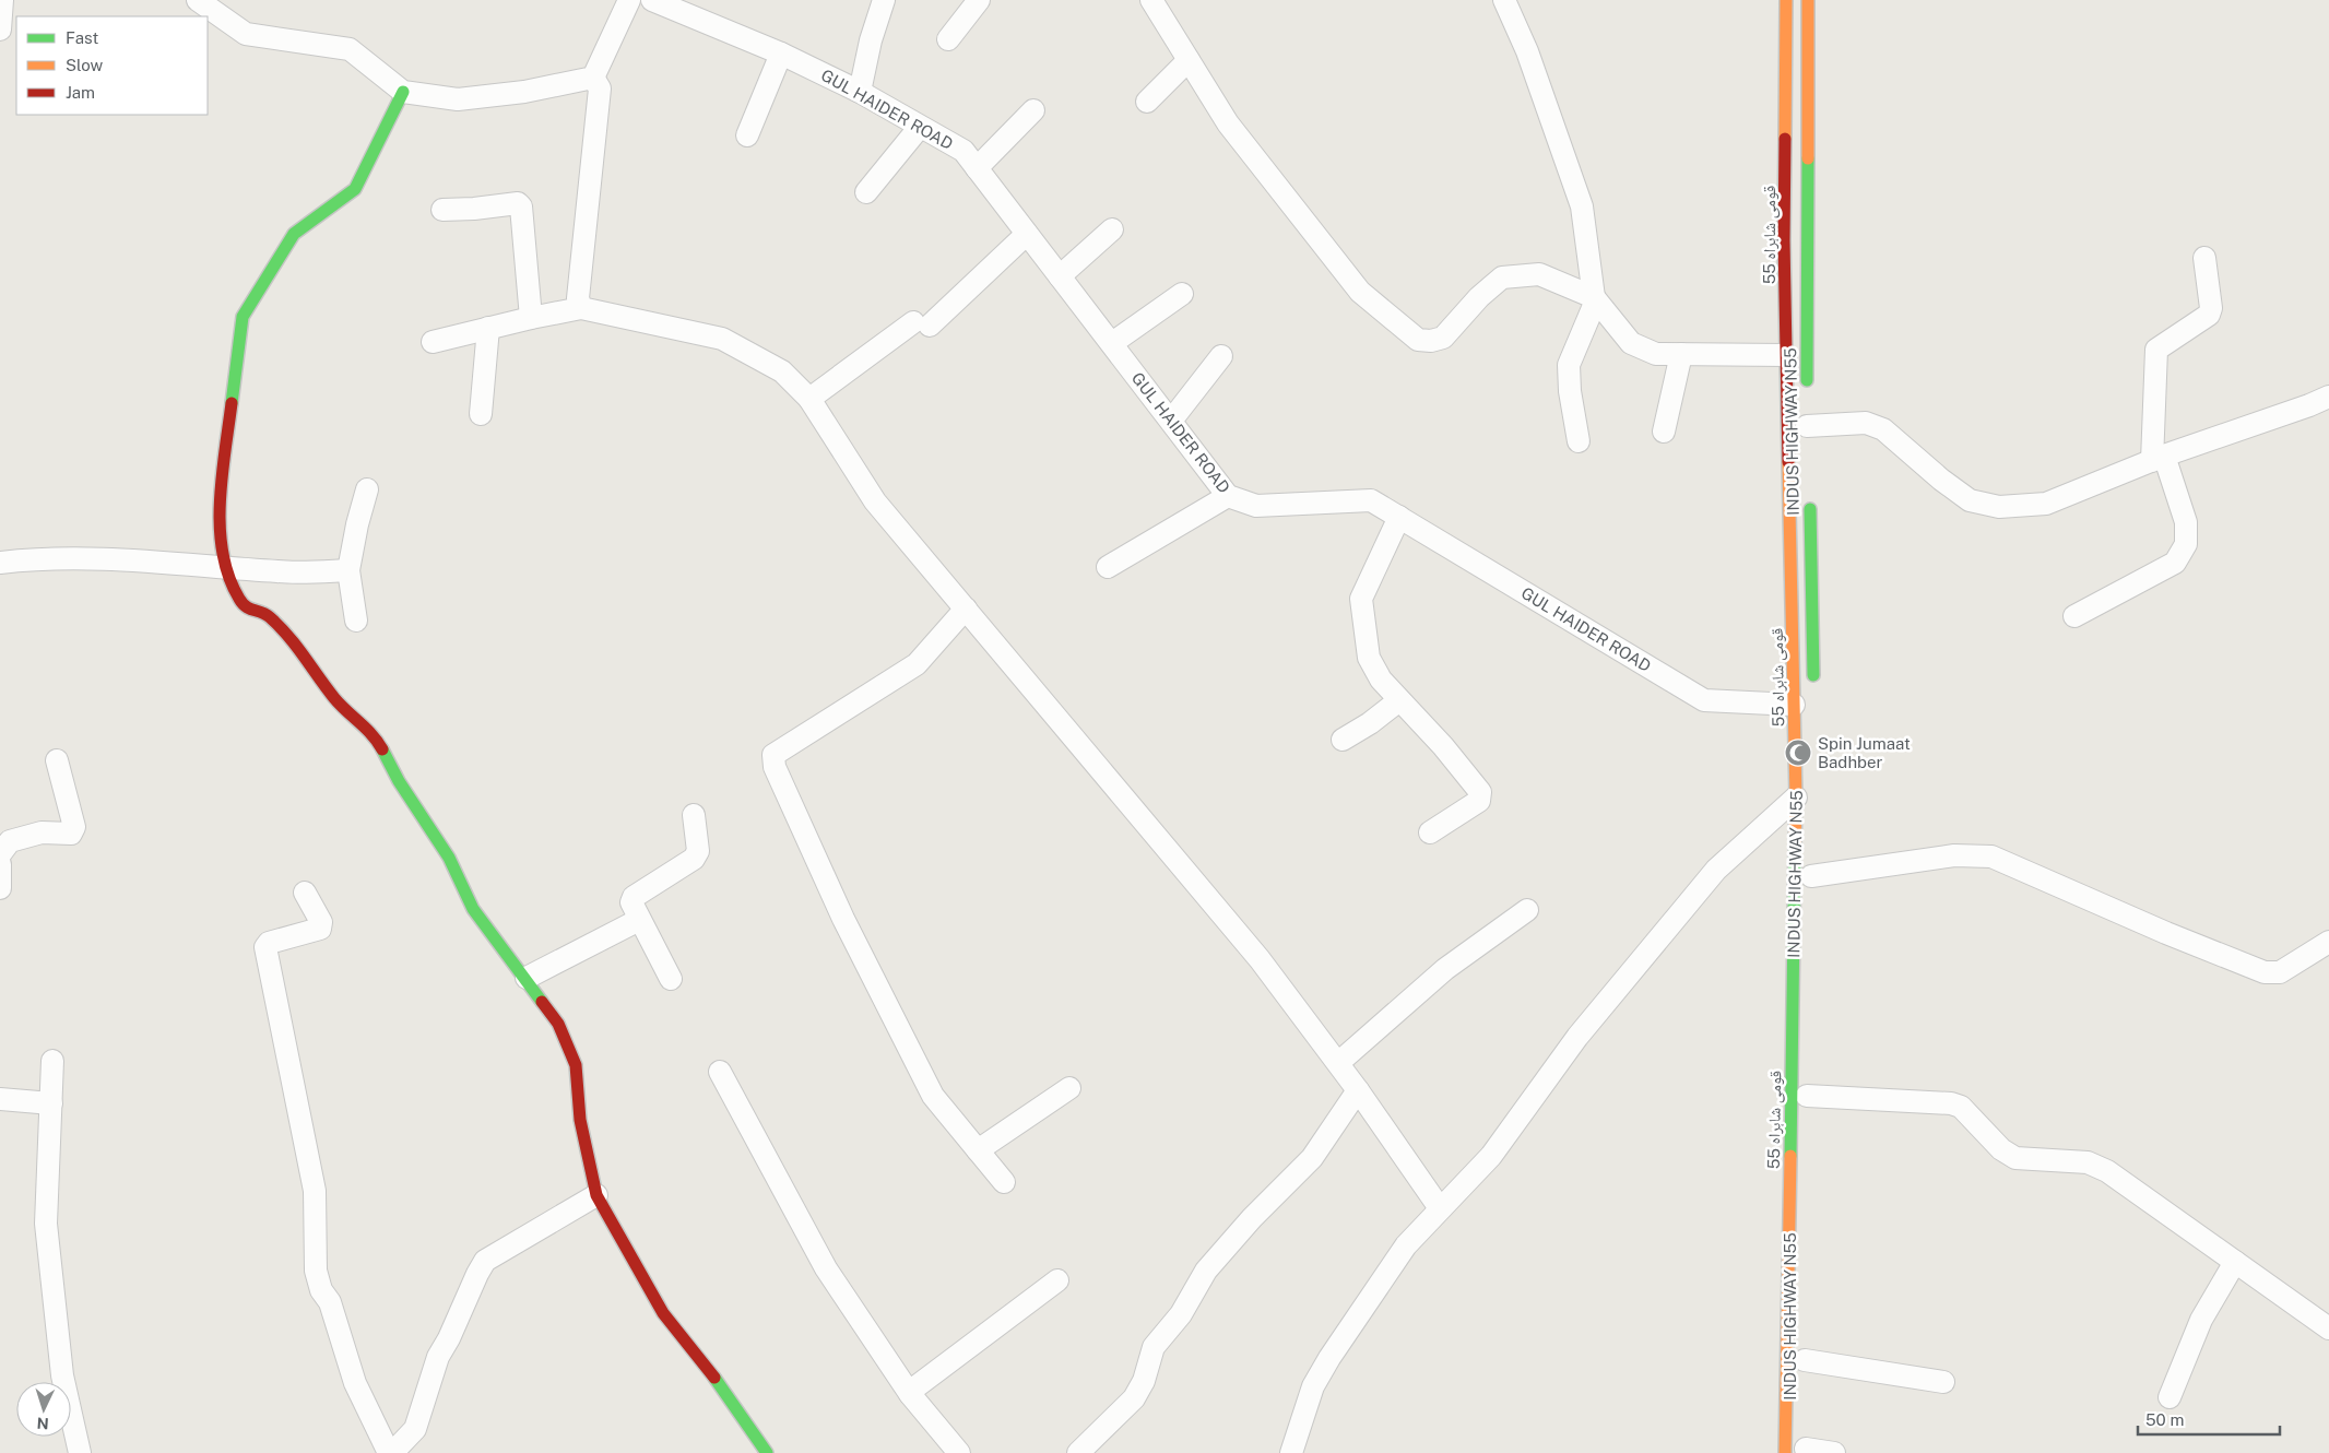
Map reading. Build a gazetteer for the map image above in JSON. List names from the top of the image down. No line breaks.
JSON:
{"streets":{"main road":["قومی شاہراہ 55","INDUS HIGHWAY N55"],"street":["GUL HAIDER ROAD"]},"crossings":[["GUL HAIDER ROAD","قومی شاہراہ 55"]],"places":{"mosque":["Spin Jumaat Badhber"]},"legend":["Fast","Slow","Jam"],"scale_bar":"50 m","north":"bottom"}
